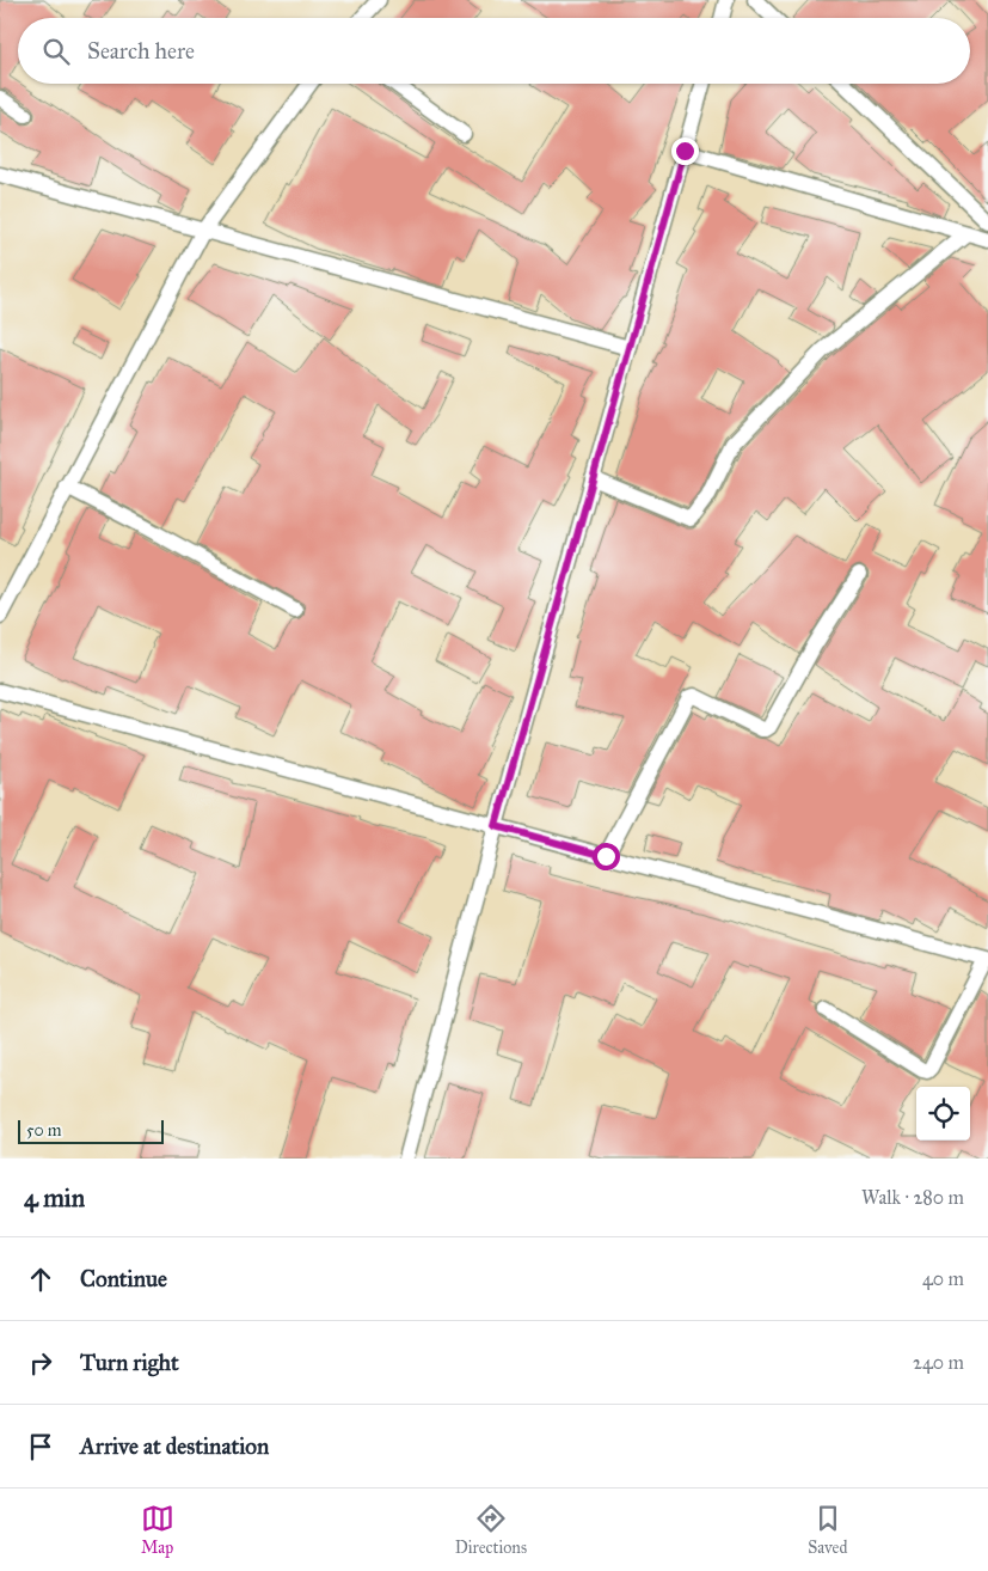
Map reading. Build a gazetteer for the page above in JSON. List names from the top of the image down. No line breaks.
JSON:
{"scale_bar":"50 m","page":{"search":"Search here","scale":"50 m","heading":["4 min","Walk · 280 m"],"list":[["Continue","40 m"],["Turn right","240 m"],"Arrive at destination"],"nav":["Map","Directions","Saved"]}}
